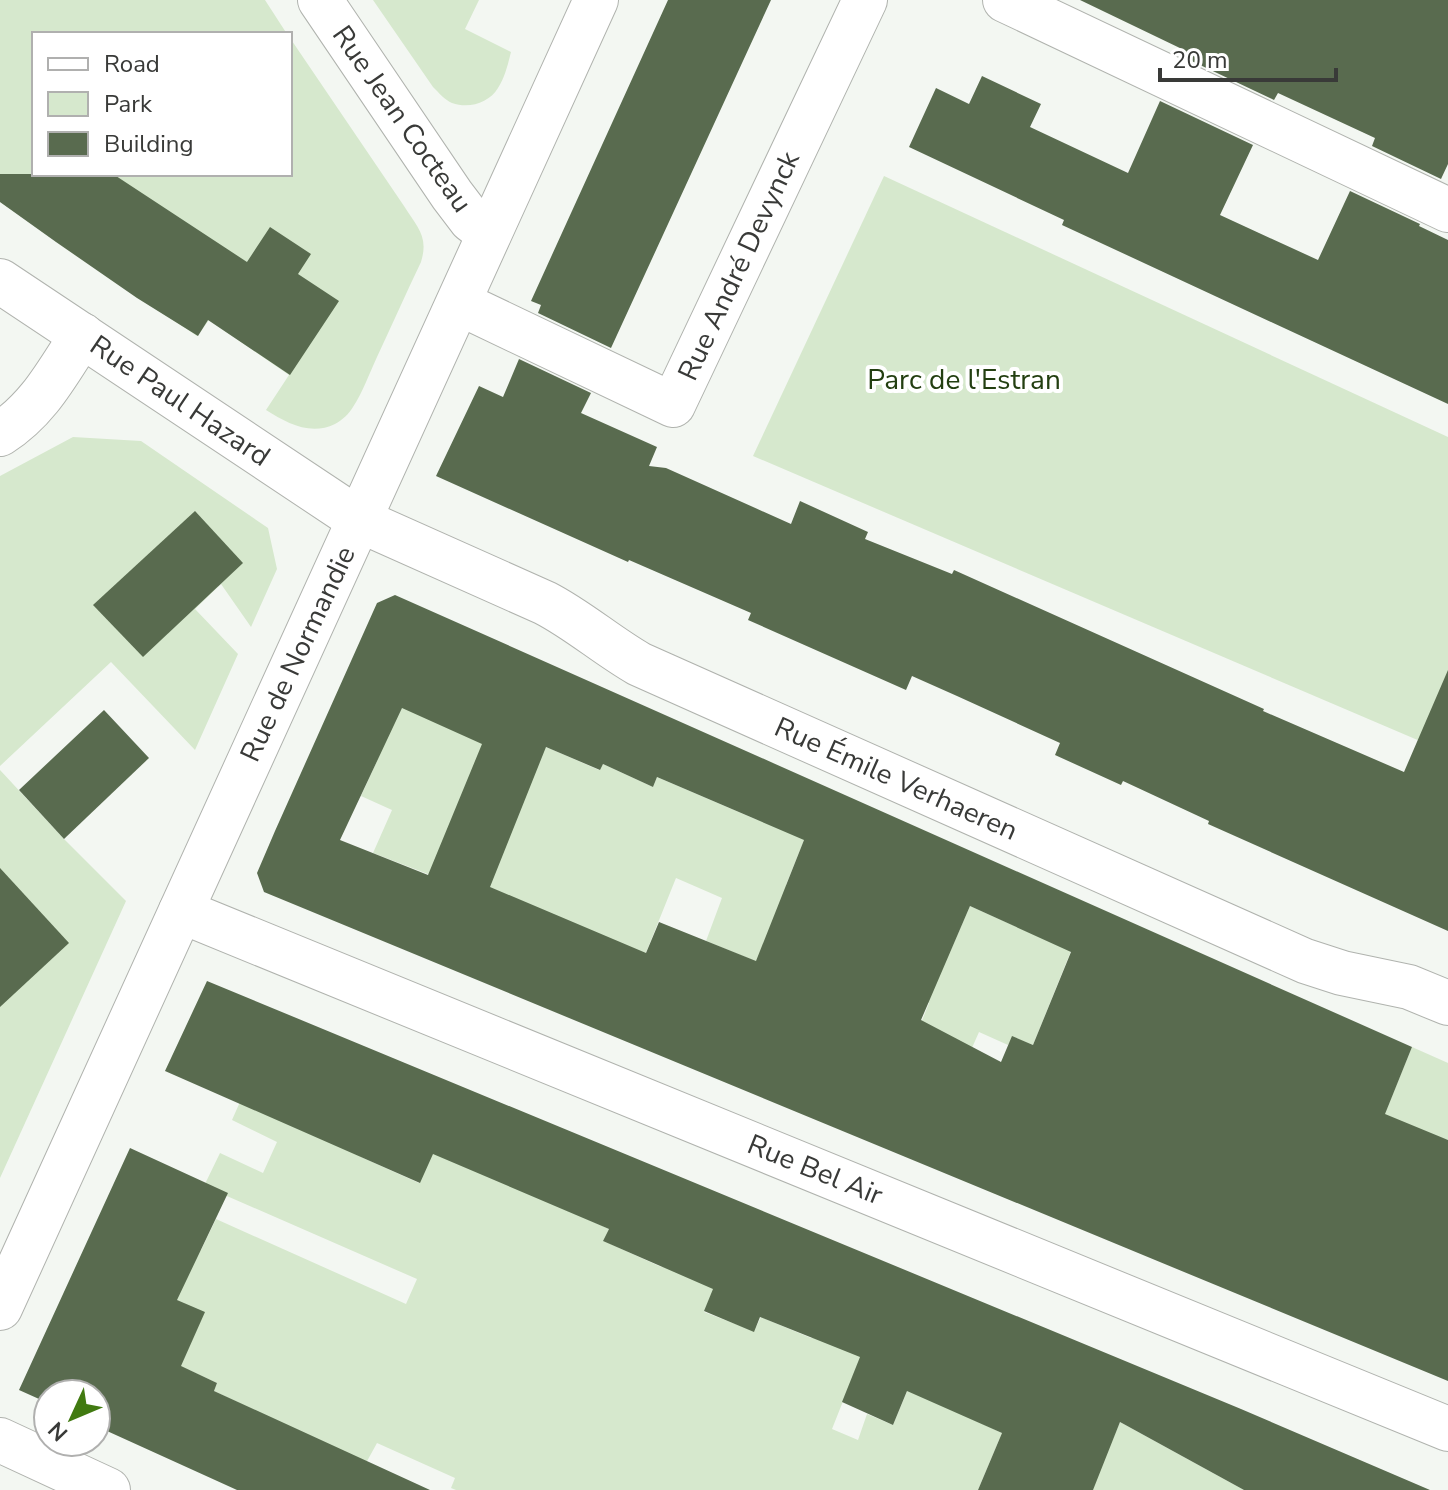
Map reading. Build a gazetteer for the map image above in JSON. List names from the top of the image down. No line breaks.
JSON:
{"streets":{"street":["Rue Jean Cocteau","Rue André Devynck","Rue Paul Hazard","Rue de Normandie","Rue Émile Verhaeren","Rue Bel Air"]},"crossings":[["Rue Jean Cocteau","Rue de Normandie"],["Rue André Devynck","Rue de Normandie"],["Rue Paul Hazard","Rue de Normandie"],["Rue Paul Hazard","Rue Émile Verhaeren"],["Rue de Normandie","Rue Émile Verhaeren"],["Rue de Normandie","Rue Bel Air"]],"parks":["Parc de l'Estran"],"legend":["Road","Park","Building"],"scale_bar":"20 m","north":"bottom left"}
